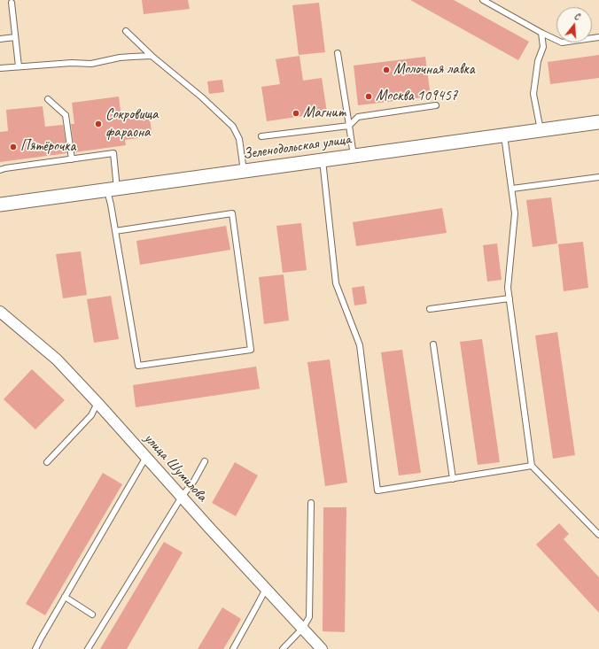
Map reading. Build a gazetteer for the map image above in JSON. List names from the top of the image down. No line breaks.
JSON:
{"streets":{"street":["Зеленодольская улица","улица Шумилова"]},"places":["Молочная лавка","Москва 109457","Магнит","Сокровища фараона","Пятёрочка"],"north":"top"}
